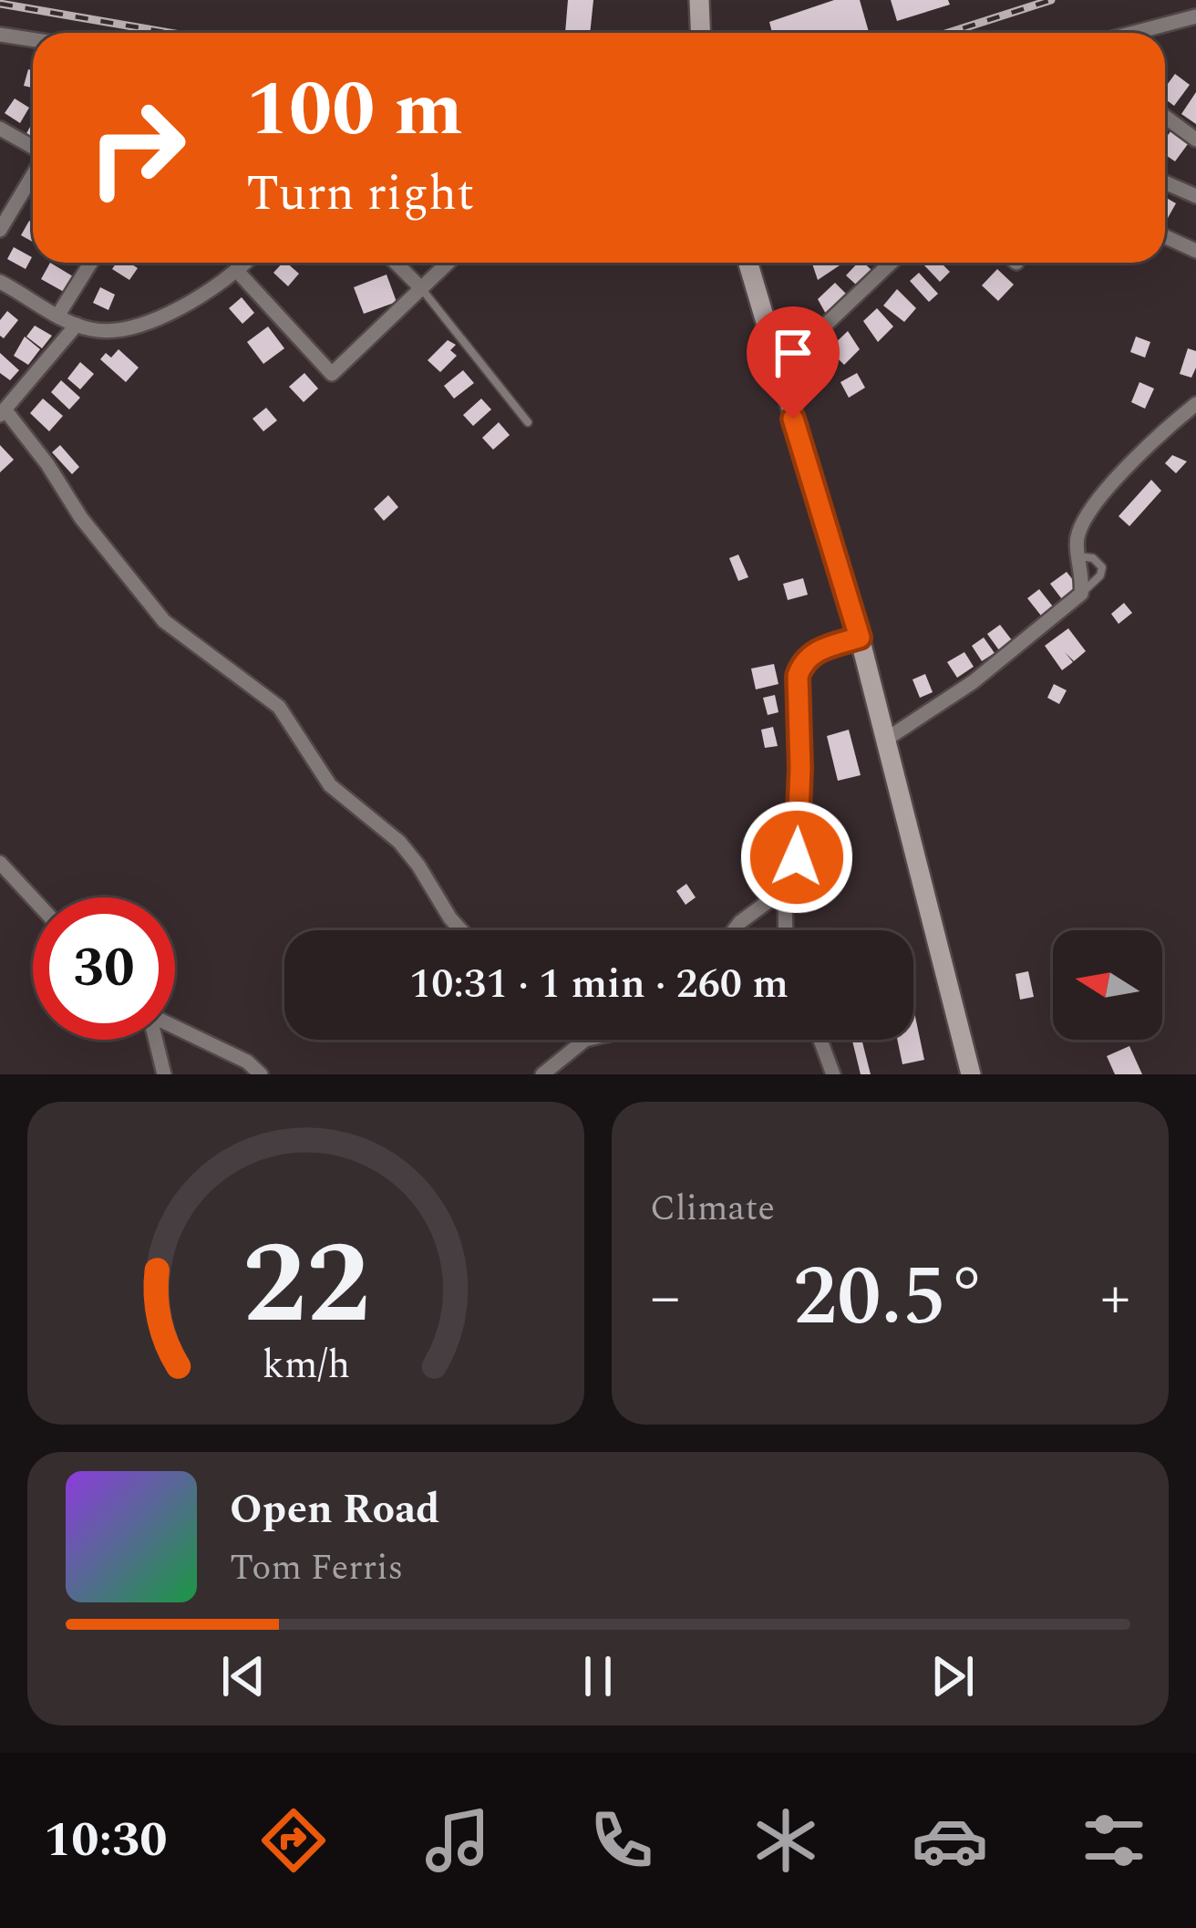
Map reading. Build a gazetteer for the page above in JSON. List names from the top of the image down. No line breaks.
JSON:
{"north":"left","page":{"turn":["100 m","Turn right"],"limit":"30","trip":"10:31 · 1 min · 260 m","tile":"Climate","heat":["−","20.5°","+"],"song":["Open Road","Tom Ferris"],"tabs":"10:30","gauge":["22","km/h"]}}
